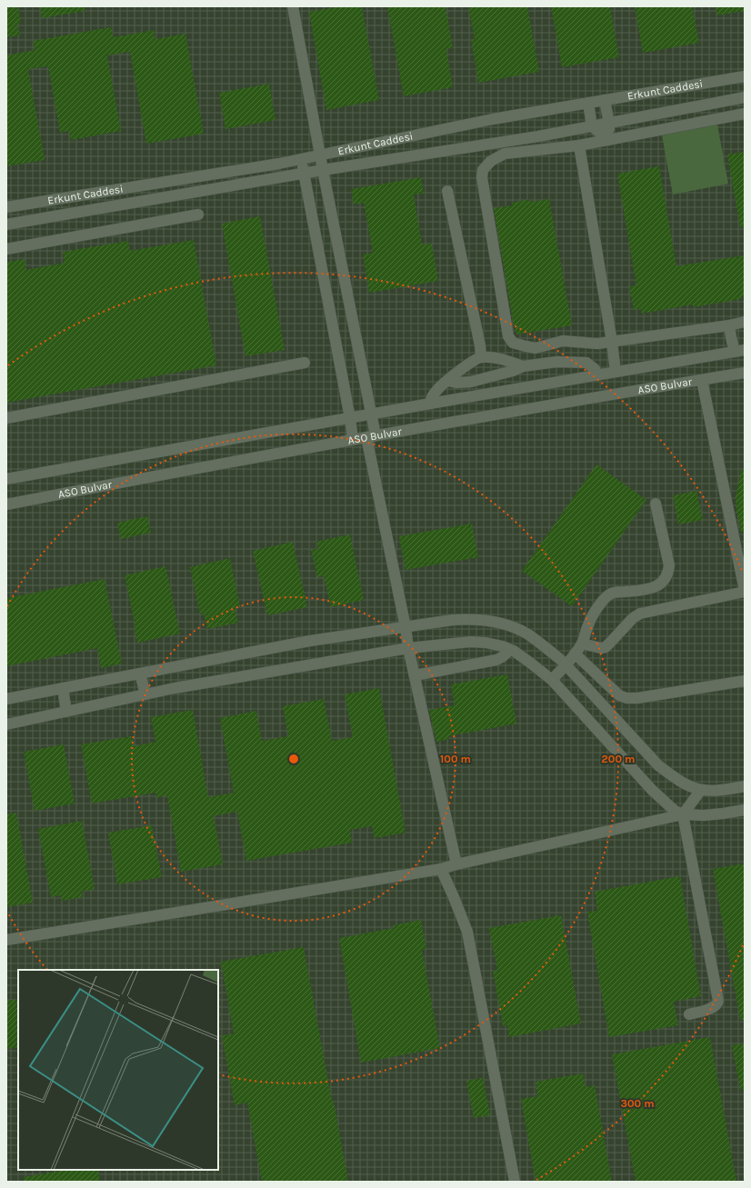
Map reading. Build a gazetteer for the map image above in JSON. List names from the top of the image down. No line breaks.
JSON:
{"streets":{"street":["Erkunt Caddesi","ASO Bulvar"]},"rings":["100 m","200 m","300 m"]}
